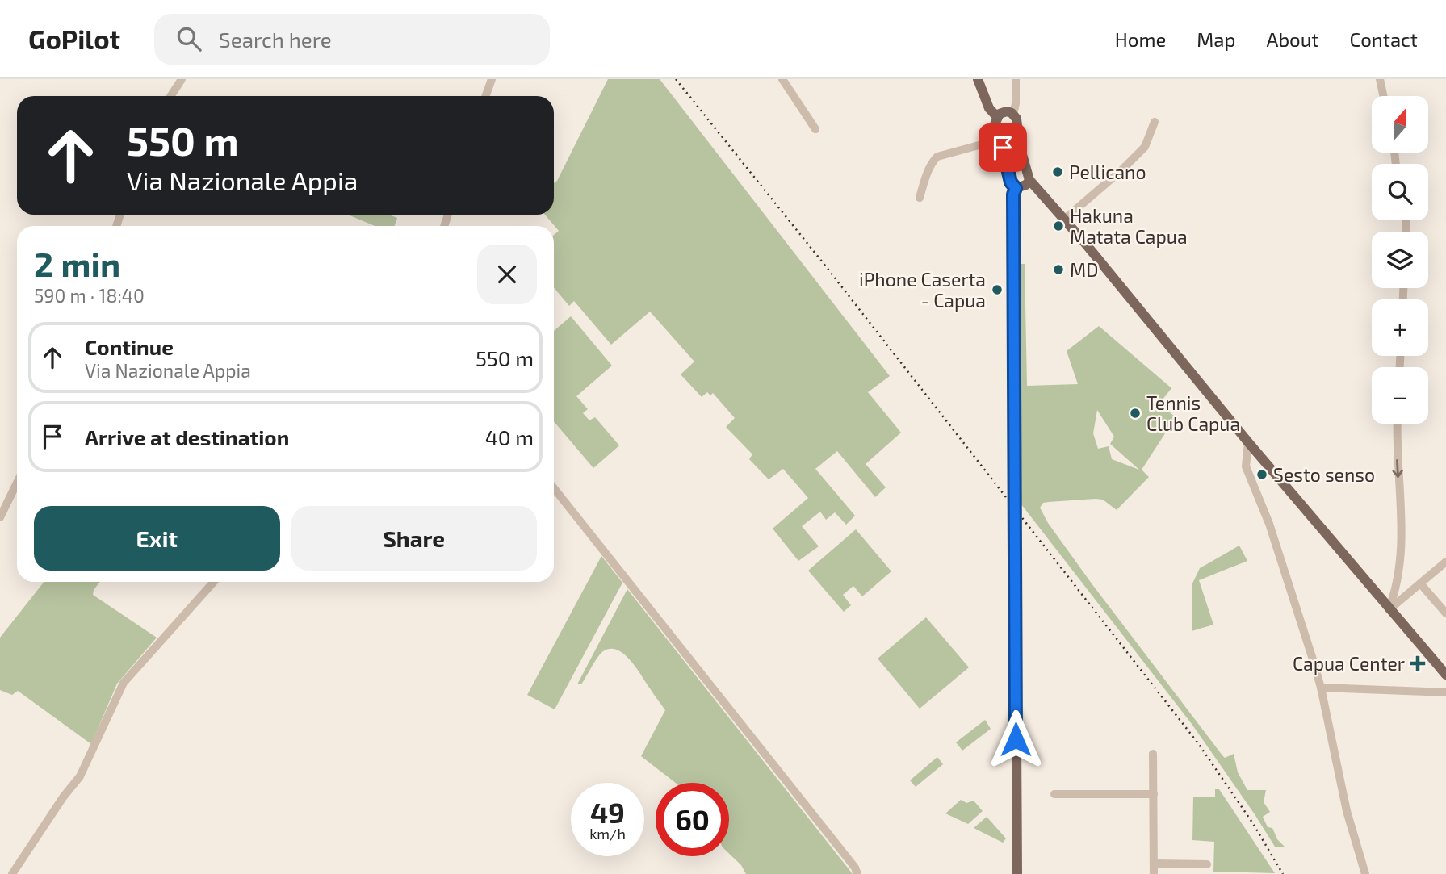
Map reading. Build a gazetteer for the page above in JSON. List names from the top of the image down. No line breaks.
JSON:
{"places":{"other":["Pellicano","Hakuna Matata Capua","MD","iPhone Caserta - Capua","Tennis Club Capua","Sesto senso"],"health":["Capua Center"]},"north":"top","page":{"header":"GoPilot","search":"Search here","nav":["Home","Map","About","Contact"],"map_buttons":["+","−"],"turn":["550 m","Via Nazionale Appia"],"heading":["2 min","590 m · 18:40"],"list":[{"name":"Continue","note":"Via Nazionale Appia","value":"550 m"},{"name":"Arrive at destination","value":"40 m"}],"buttons":["Exit","Share"],"speed":"49 km/h","limit":"60"}}
